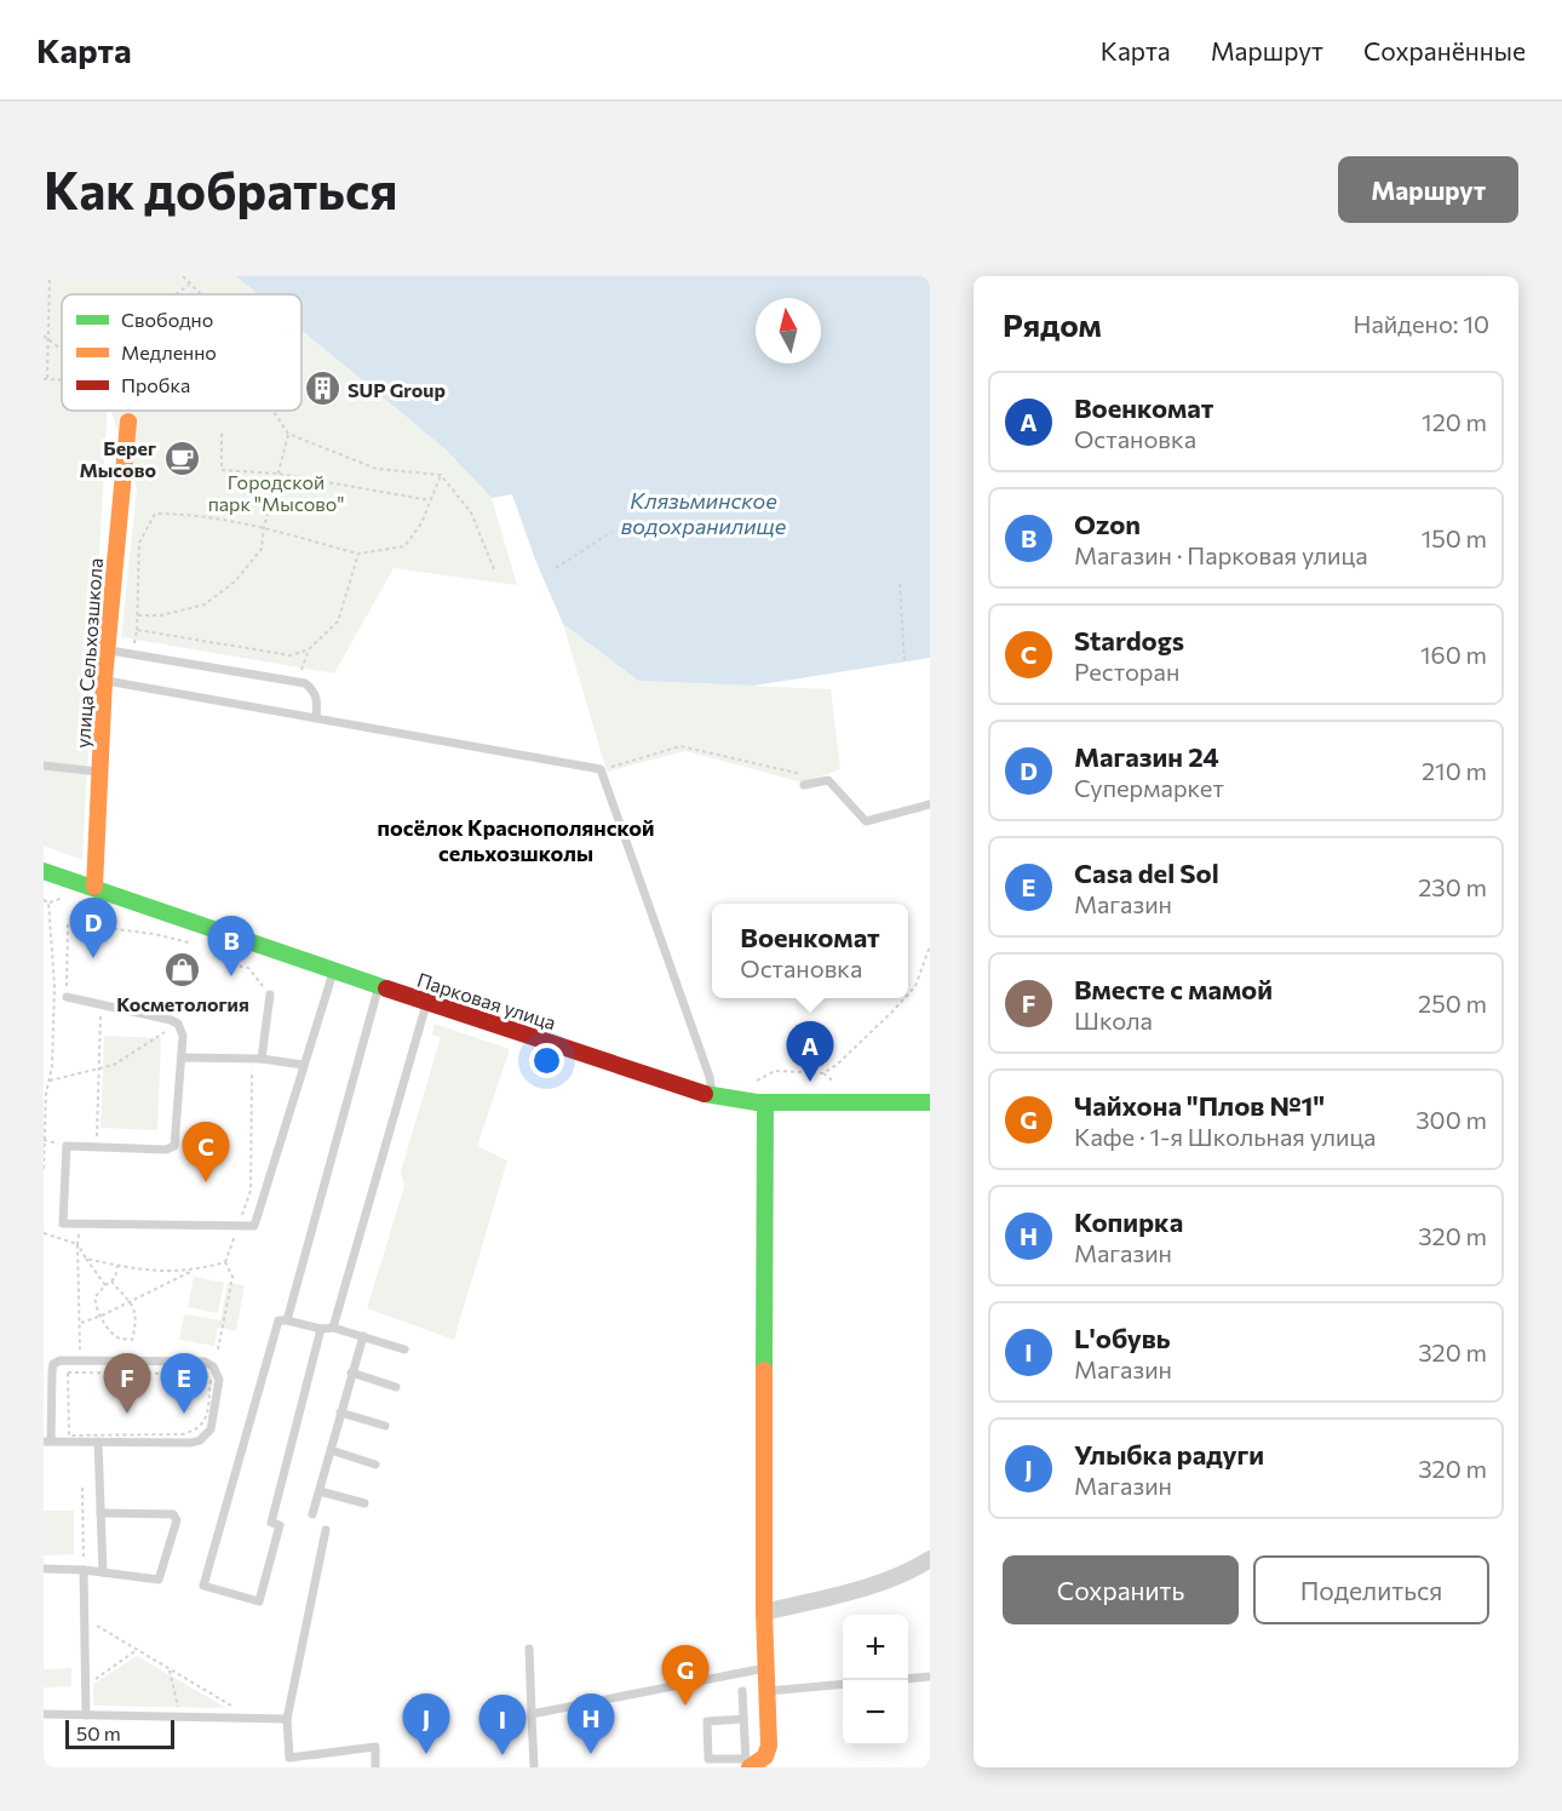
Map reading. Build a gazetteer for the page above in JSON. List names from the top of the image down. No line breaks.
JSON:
{"streets":{"street":["улица Сельхозшкола","Парковая улица"]},"crossings":[["улица Сельхозшкола","Парковая улица"]],"districts":["посёлок Краснополянской сельхозшколы"],"water":["Клязьминское водохранилище"],"parks":["Городской парк \"Мысово\""],"places":{"building":["SUP Group"],"cafe":["Берег Мысово"],"shop":["Косметология"]},"legend":["Свободно","Медленно","Пробка"],"scale_bar":"50 m","north":"top","page":{"header":"Карта","nav":["Карта","Маршрут","Сохранённые"],"buttons":["Маршрут",["Сохранить","Поделиться"]],"title":"Как добраться","heading":["Рядом","Найдено: 10"],"list":[{"mark":"A","name":"Военкомат","note":"Остановка","value":"120 m"},{"mark":"B","name":"Ozon","note":"Магазин · Парковая улица","value":"150 m"},{"mark":"C","name":"Stardogs","note":"Ресторан","value":"160 m"},{"mark":"D","name":"Магазин 24","note":"Супермаркет","value":"210 m"},{"mark":"E","name":"Casa del Sol","note":"Магазин","value":"230 m"},{"mark":"F","name":"Вместе с мамой","note":"Школа","value":"250 m"},{"mark":"G","name":"Чайхона \"Плов №1\"","note":"Кафе · 1-я Школьная улица","value":"300 m"},{"mark":"H","name":"Копирка","note":"Магазин","value":"320 m"},{"mark":"I","name":"L'обувь","note":"Магазин","value":"320 m"},{"mark":"J","name":"Улыбка радуги","note":"Магазин","value":"320 m"}],"pins":["D","B","A","C","E","F","G","H","J","I"],"popup":["Военкомат","Остановка"],"map_buttons":["+","−"],"scale":"50 m"}}
